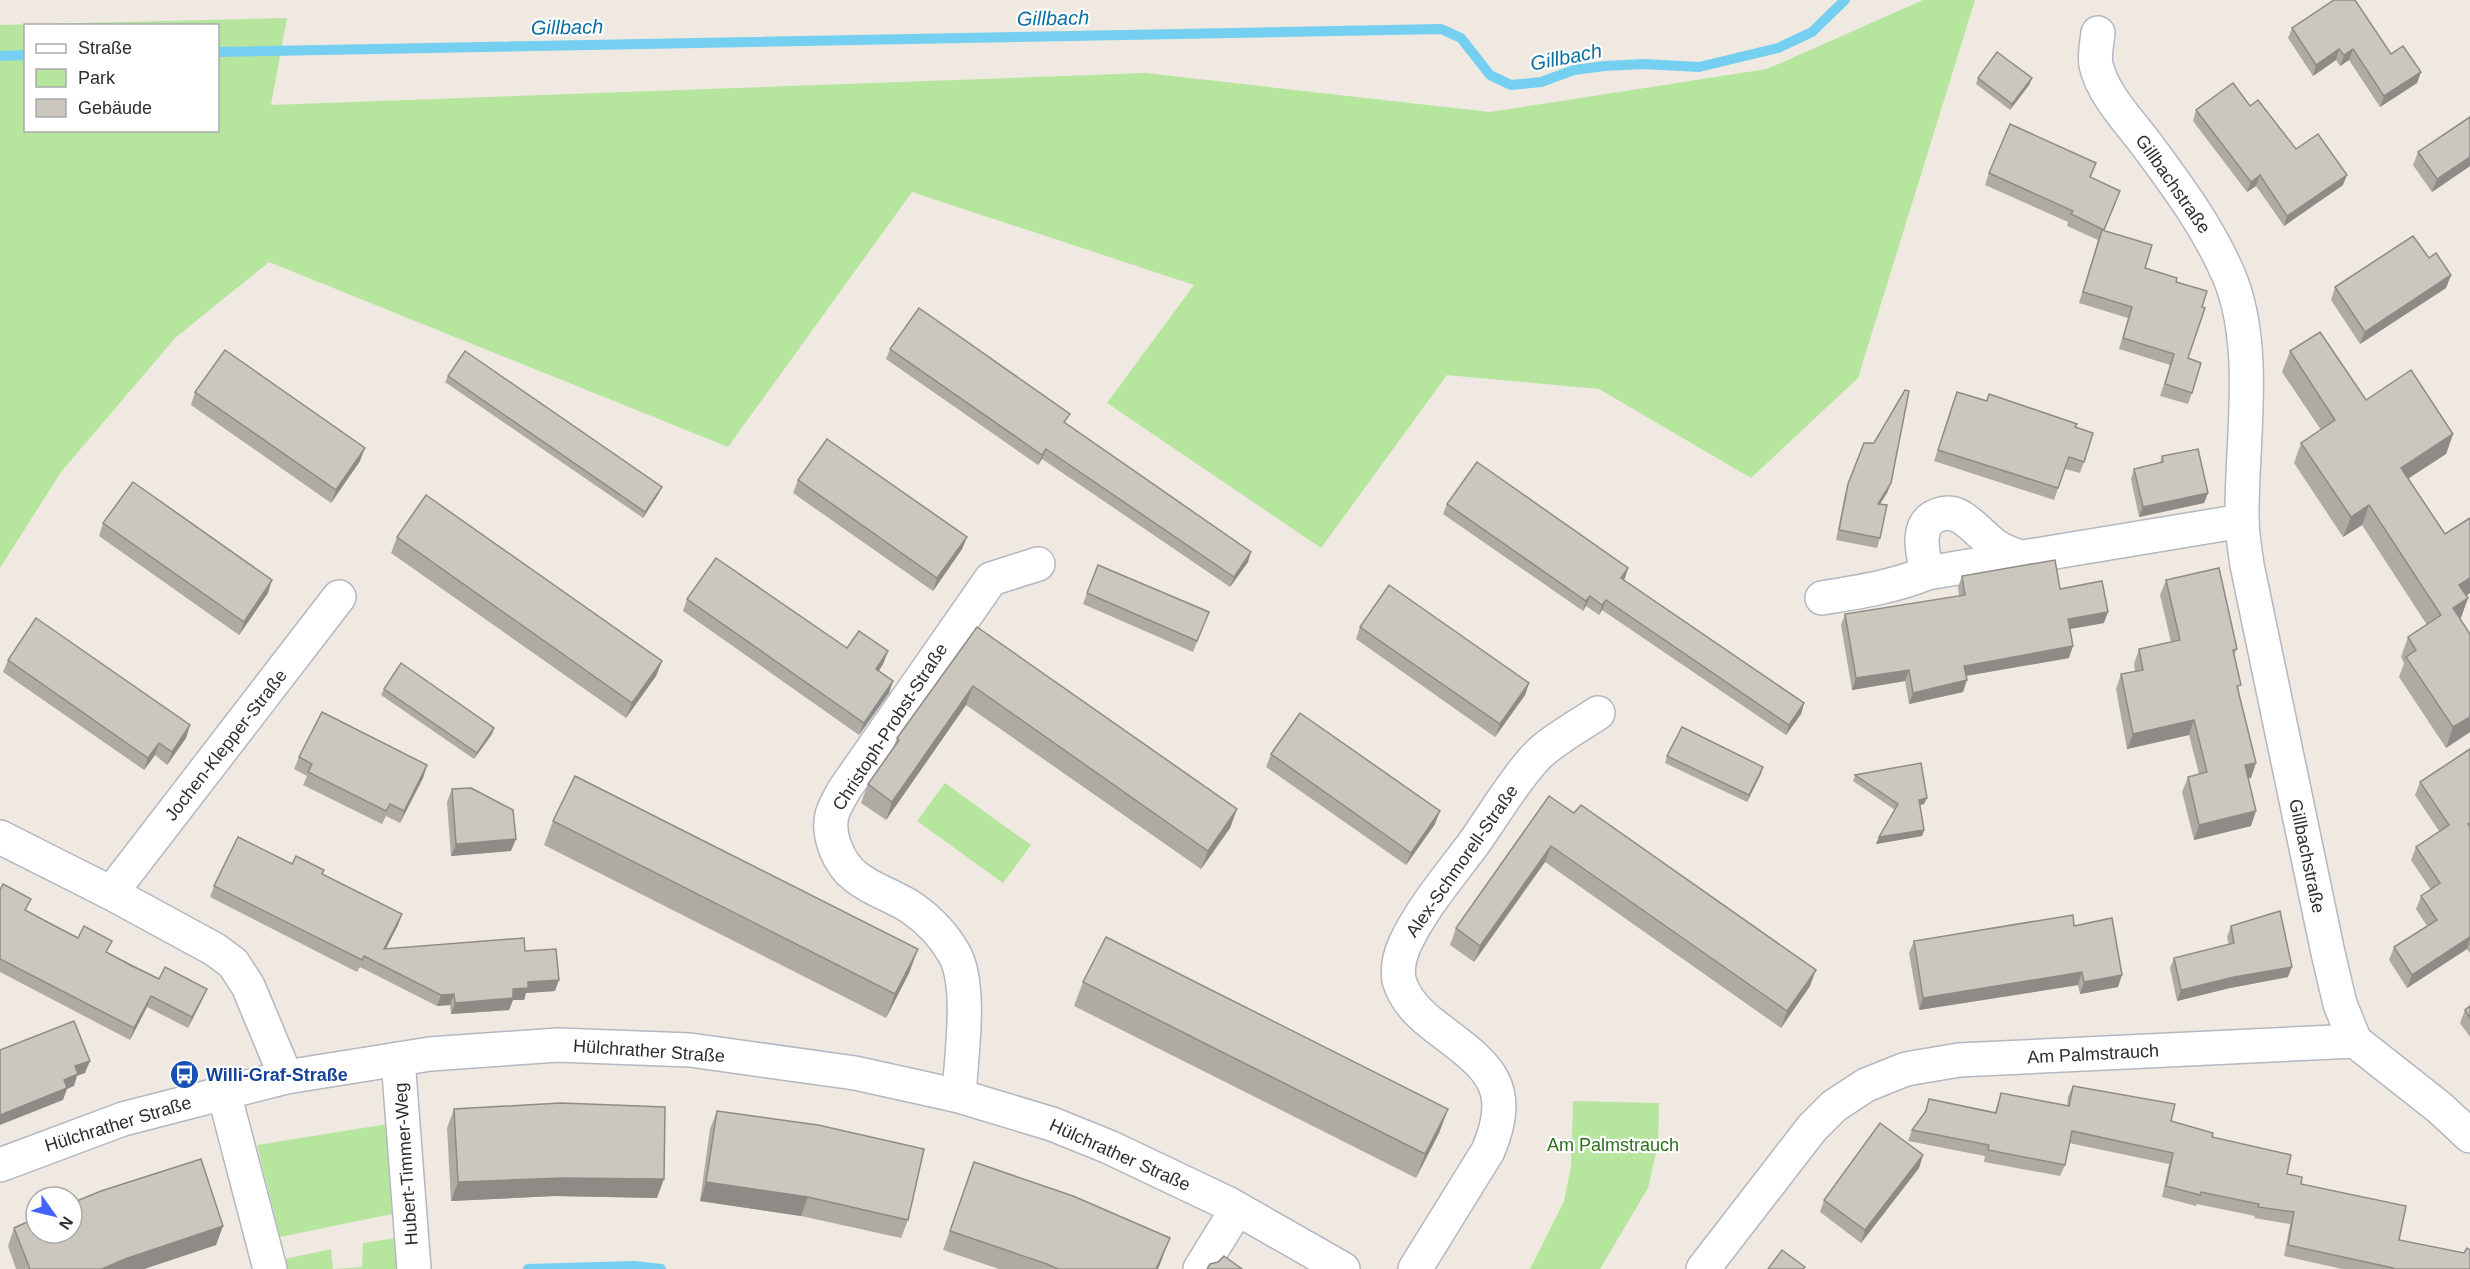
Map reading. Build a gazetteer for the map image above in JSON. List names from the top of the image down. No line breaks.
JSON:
{"streets":{"street":["Gillbachstraße","Christoph-Probst-Straße","Jochen-Klepper-Straße","Alex-Schmorell-Straße","Hülchrather Straße","Am Palmstrauch","Hubert-Timmer-Weg"]},"crossings":[["Gillbachstraße","Am Palmstrauch"],["Christoph-Probst-Straße","Hülchrather Straße"],["Hülchrather Straße","Hubert-Timmer-Weg"]],"water":["Gillbach"],"parks":["Am Palmstrauch"],"places":{"bus stop":["Willi-Graf-Straße"]},"legend":["Straße","Park","Gebäude"],"north":"bottom right"}
